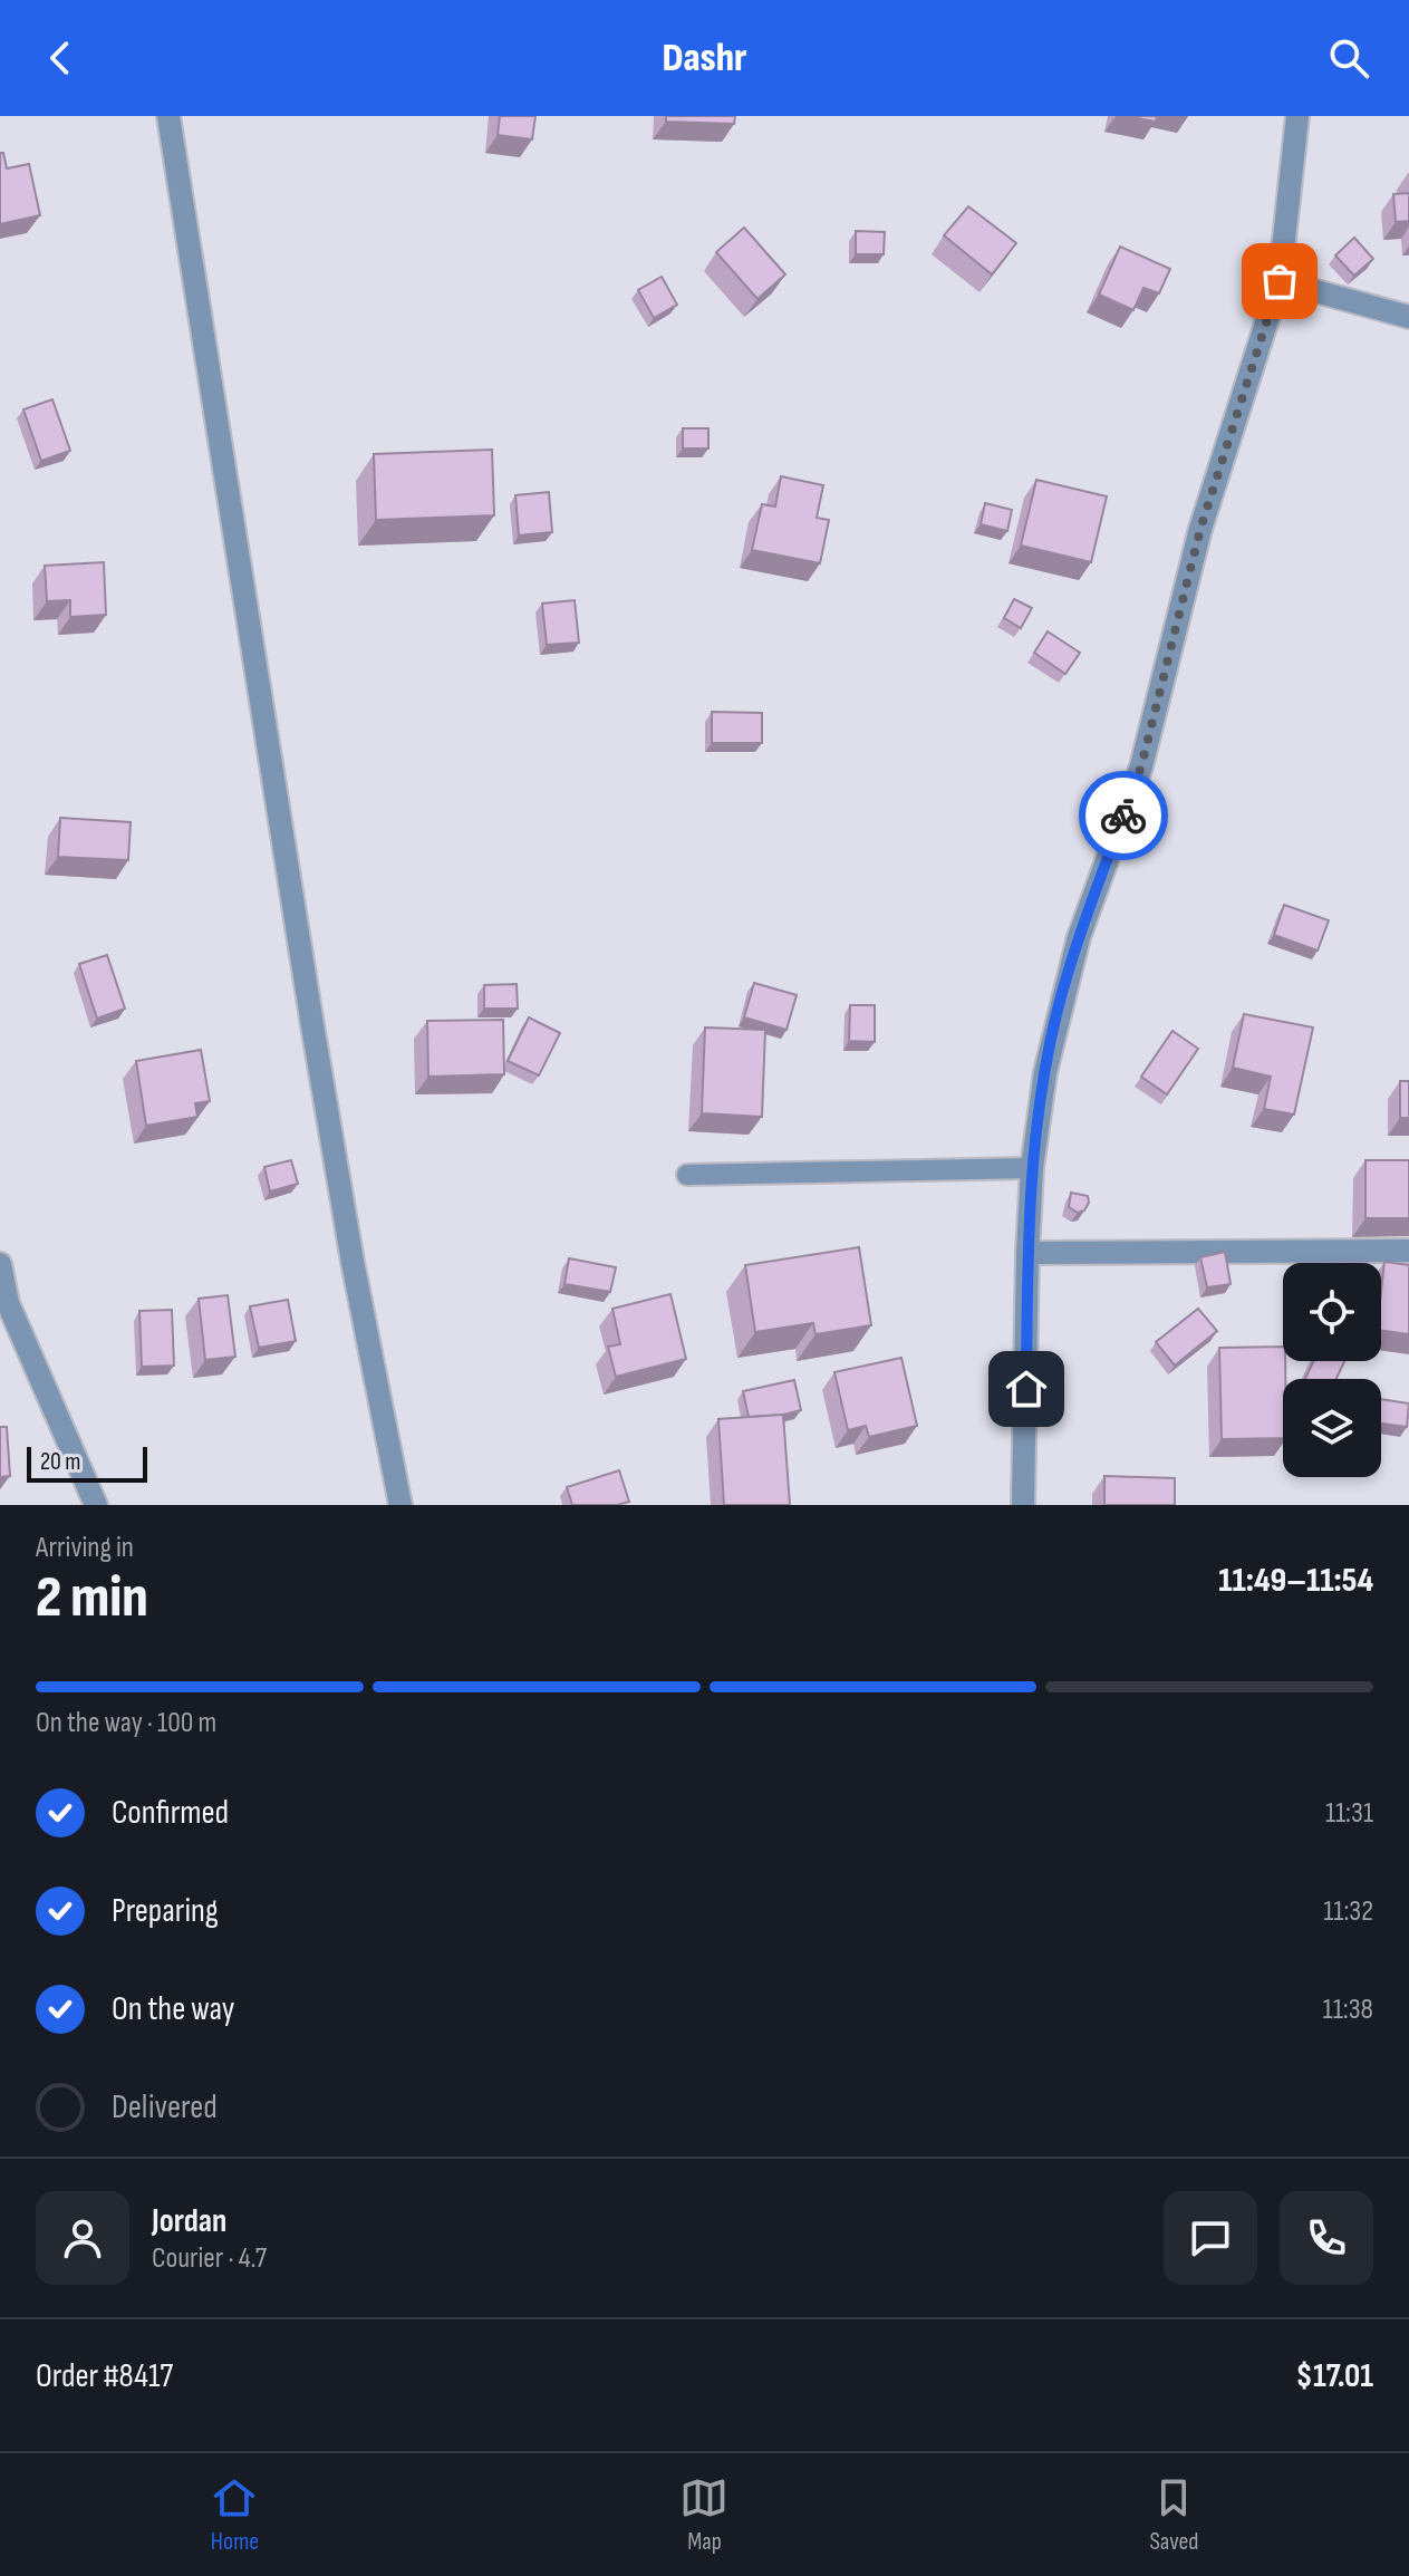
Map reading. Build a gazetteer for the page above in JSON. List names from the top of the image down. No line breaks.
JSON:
{"scale_bar":"20 m","page":{"header":"Dashr","scale":"20 m","heading":["2 min","Arriving in","11:49–11:54"],"panel":["Jordan","Courier · 4.7","Order #8417","$17.01"],"bar":"On the way · 100 m","list":[["Confirmed","11:31"],["Preparing","11:32"],["On the way","11:38"],"Delivered"],"tabs":["Home","Map","Saved"]}}
